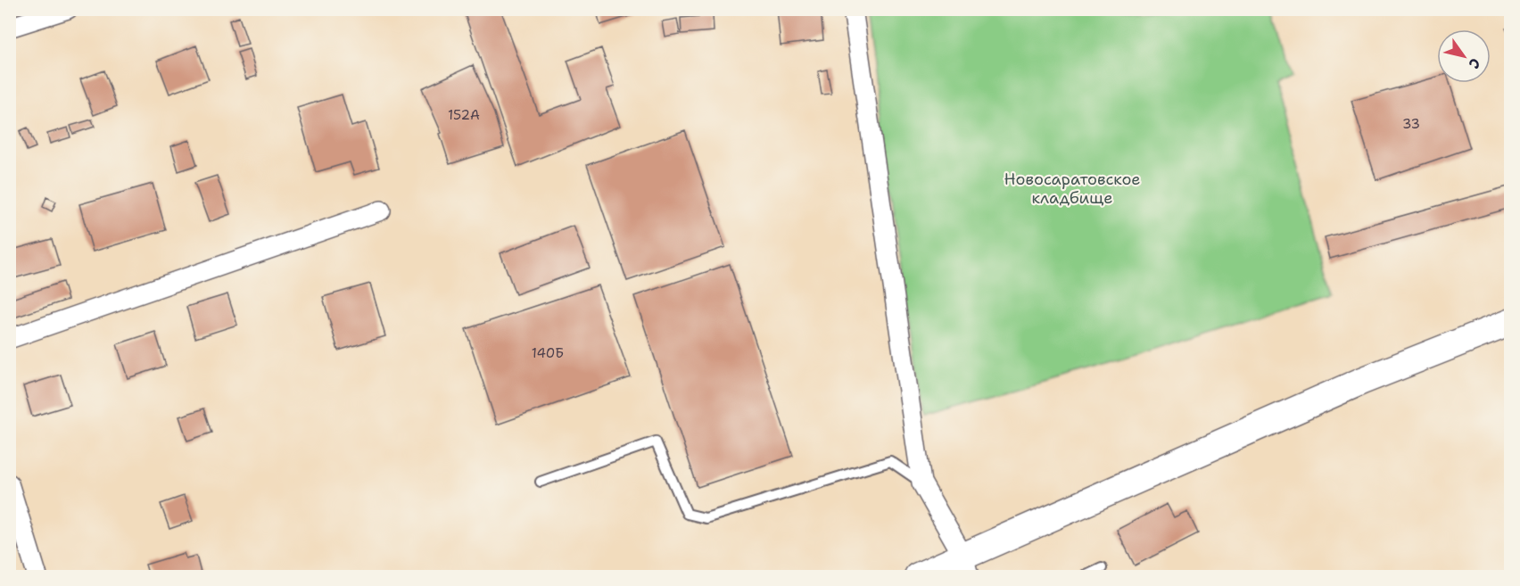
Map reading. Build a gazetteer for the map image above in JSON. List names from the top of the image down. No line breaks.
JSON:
{"parks":["Новосаратовское кладбище"],"house_numbers":["152А","33","140Б"],"north":"bottom right"}
